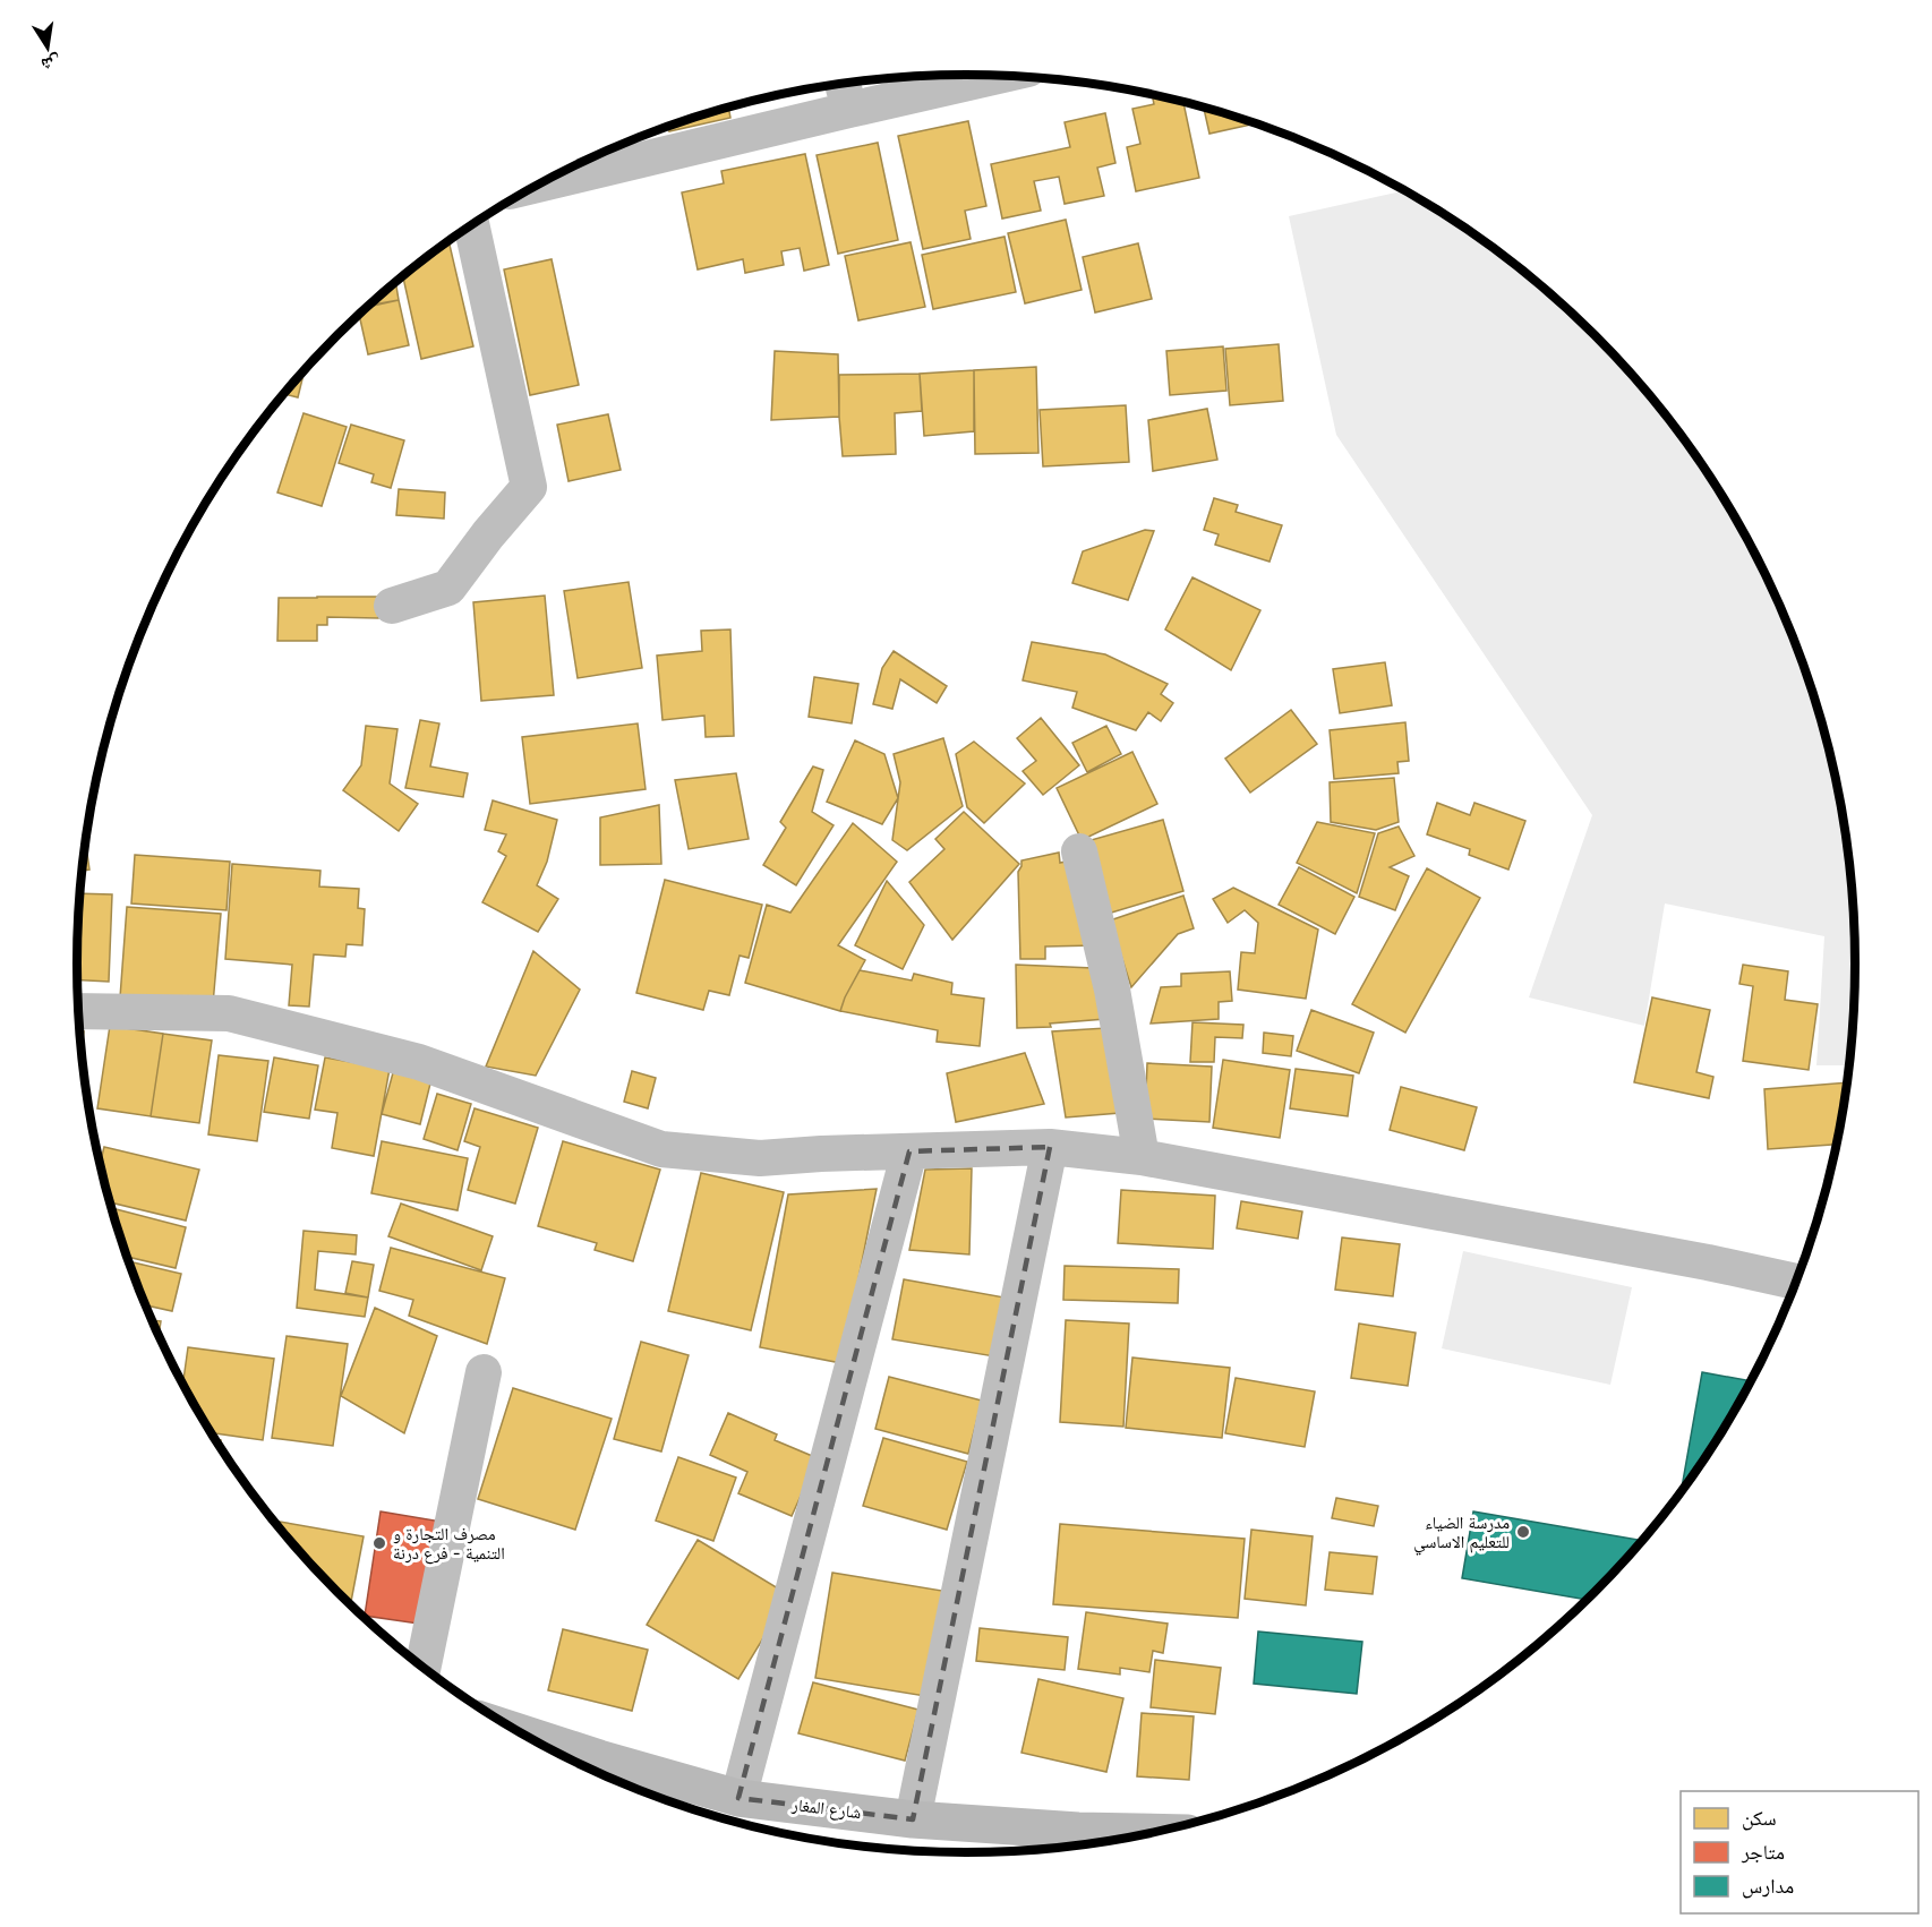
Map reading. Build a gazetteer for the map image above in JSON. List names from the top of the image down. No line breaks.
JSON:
{"streets":{"main road":["شارع المغار"]},"places":["مدرسة الضياء للتعليم الاساسي","مصرف التجارة و التنمية - فرع درنة"],"legend":["سكن","متاجر","مدارس"],"north":"bottom"}
